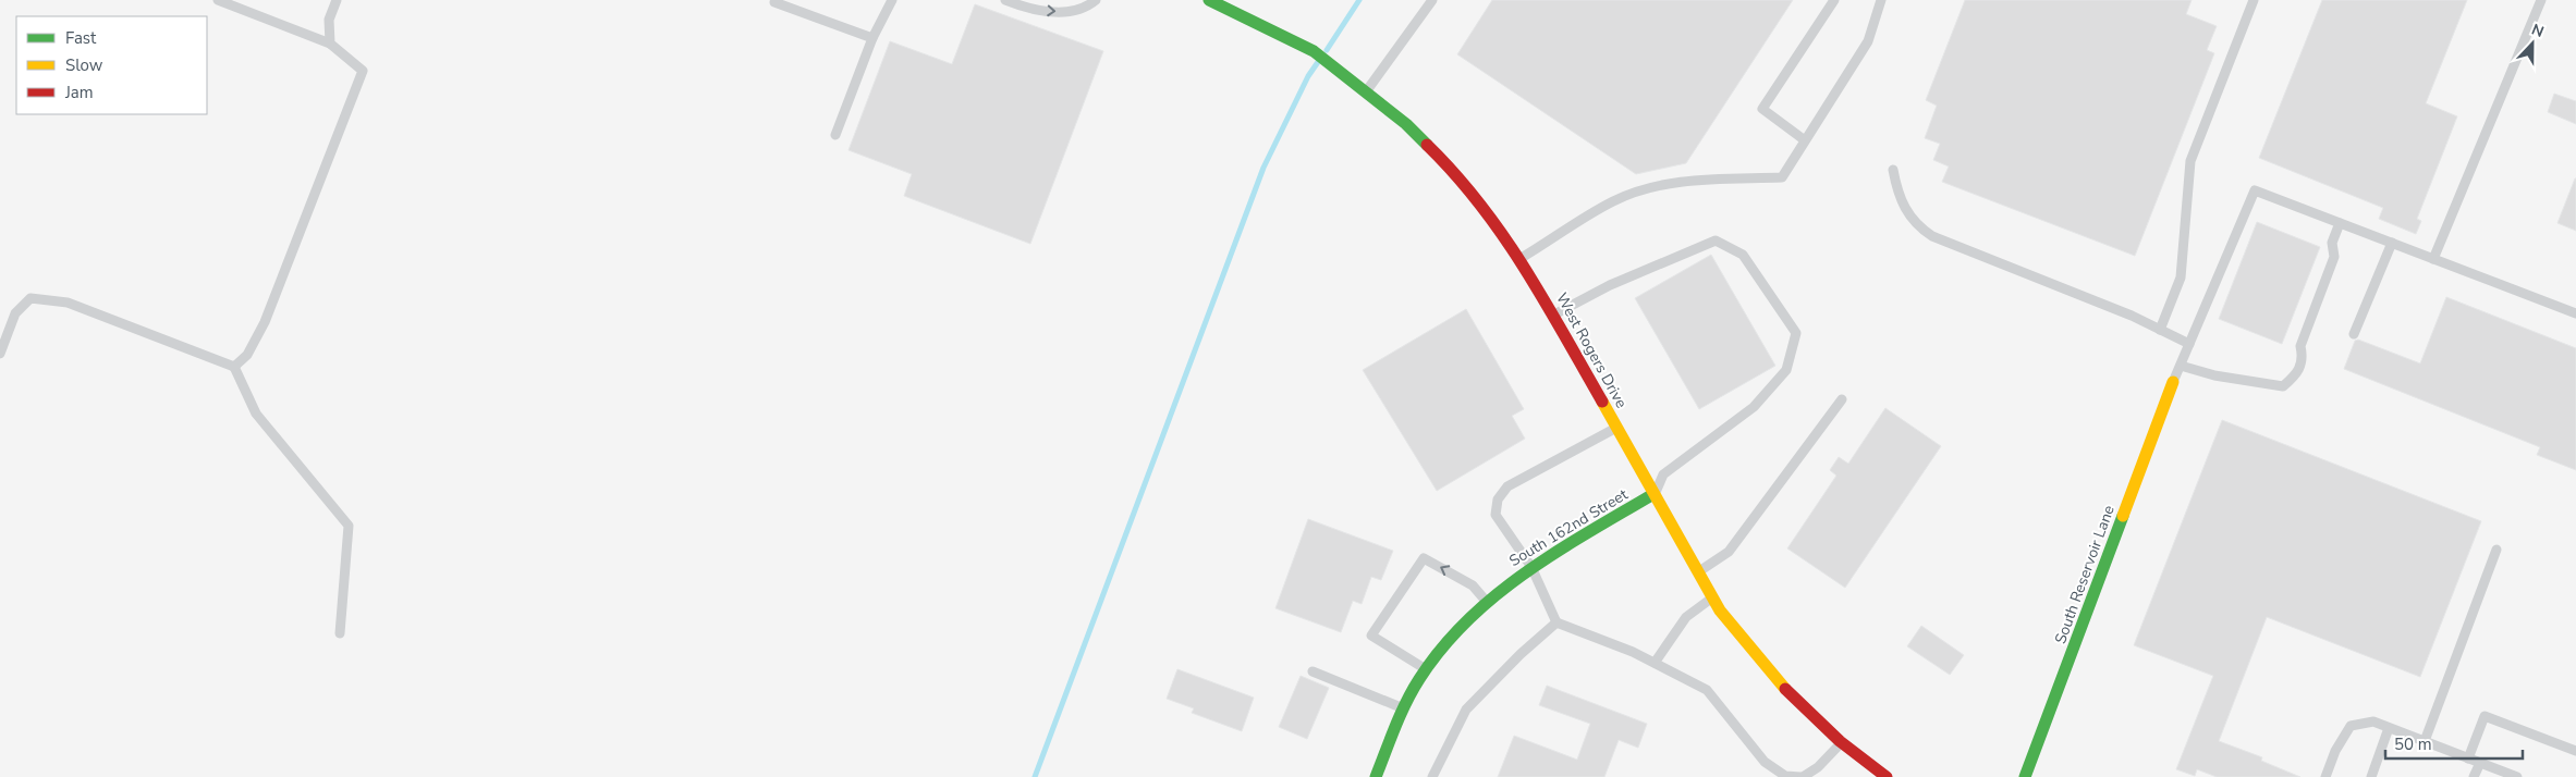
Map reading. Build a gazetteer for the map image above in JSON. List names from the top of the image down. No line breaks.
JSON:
{"streets":{"street":["West Rogers Drive","South 162nd Street","South Reservoir Lane"]},"crossings":[["West Rogers Drive","South 162nd Street"]],"legend":["Fast","Slow","Jam"],"scale_bar":"50 m","north":"top"}
